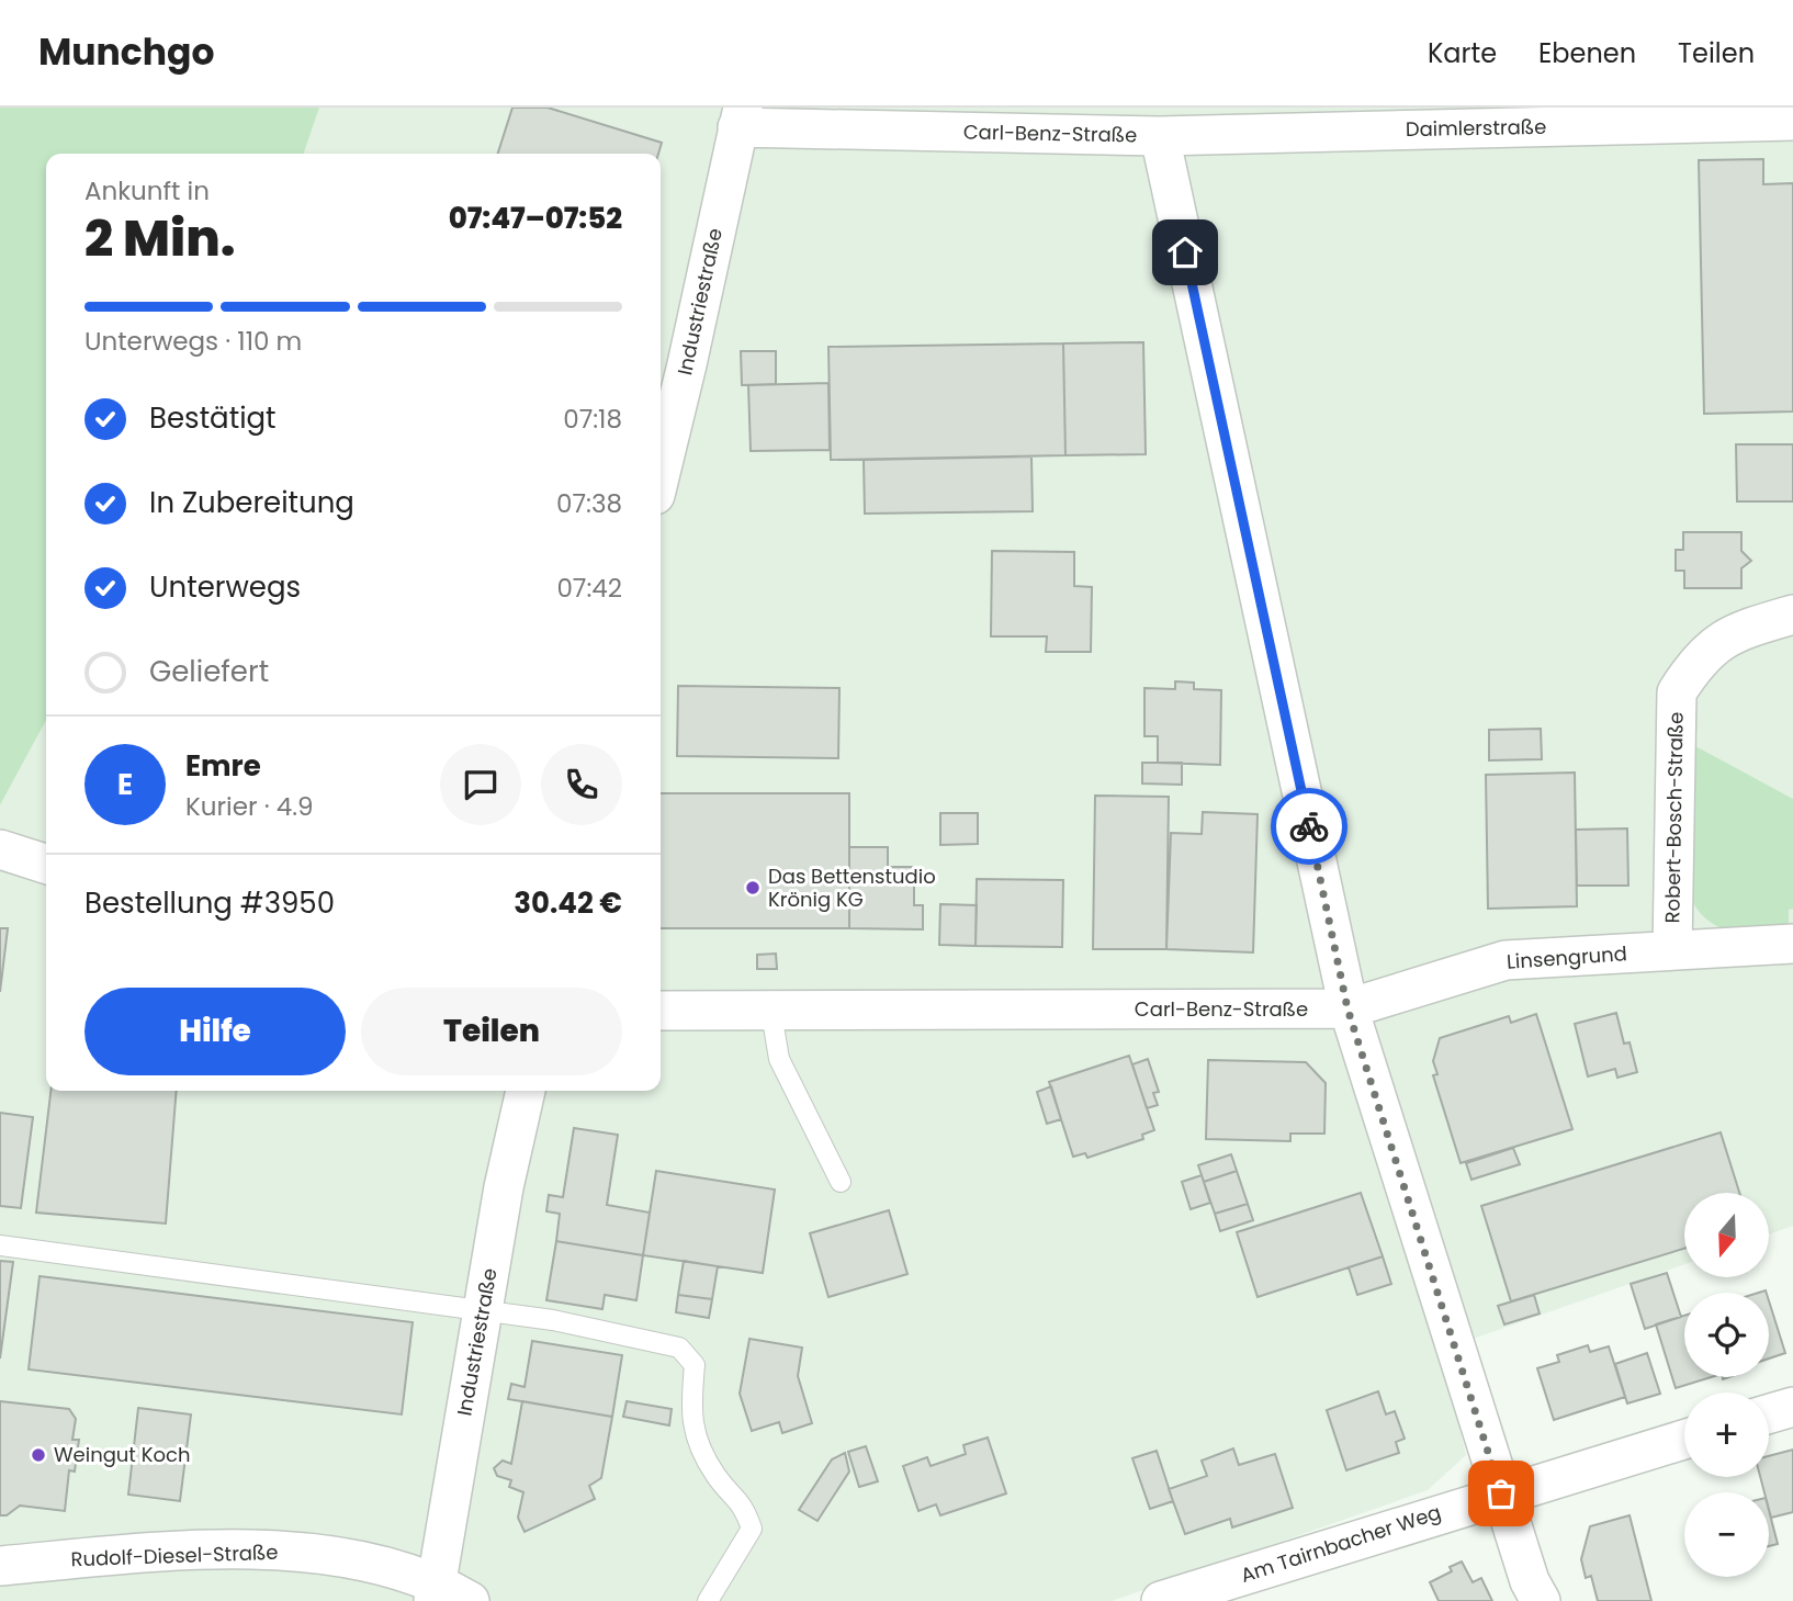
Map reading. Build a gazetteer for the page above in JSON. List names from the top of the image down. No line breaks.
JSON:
{"streets":{"street":["Daimlerstraße","Carl-Benz-Straße","Industriestraße","Robert-Bosch-Straße","Linsengrund","Am Tairnbacher Weg","Rudolf-Diesel-Straße"]},"crossings":[["Daimlerstraße","Carl-Benz-Straße"],["Carl-Benz-Straße","Industriestraße"],["Carl-Benz-Straße","Linsengrund"],["Industriestraße","Rudolf-Diesel-Straße"],["Robert-Bosch-Straße","Linsengrund"]],"places":["Das Bettenstudio Krönig KG","Weingut Koch"],"north":"bottom","page":{"header":"Munchgo","nav":["Karte","Ebenen","Teilen"],"heading":["2 Min.","Ankunft in","07:47–07:52"],"panel":["Emre","Kurier · 4.9","Bestellung #3950","30.42 €"],"bar":"Unterwegs · 110 m","list":[["Bestätigt","07:18"],["In Zubereitung","07:38"],["Unterwegs","07:42"],"Geliefert"],"round":"E","buttons":["Hilfe","Teilen"],"map_buttons":["+","−"]}}
